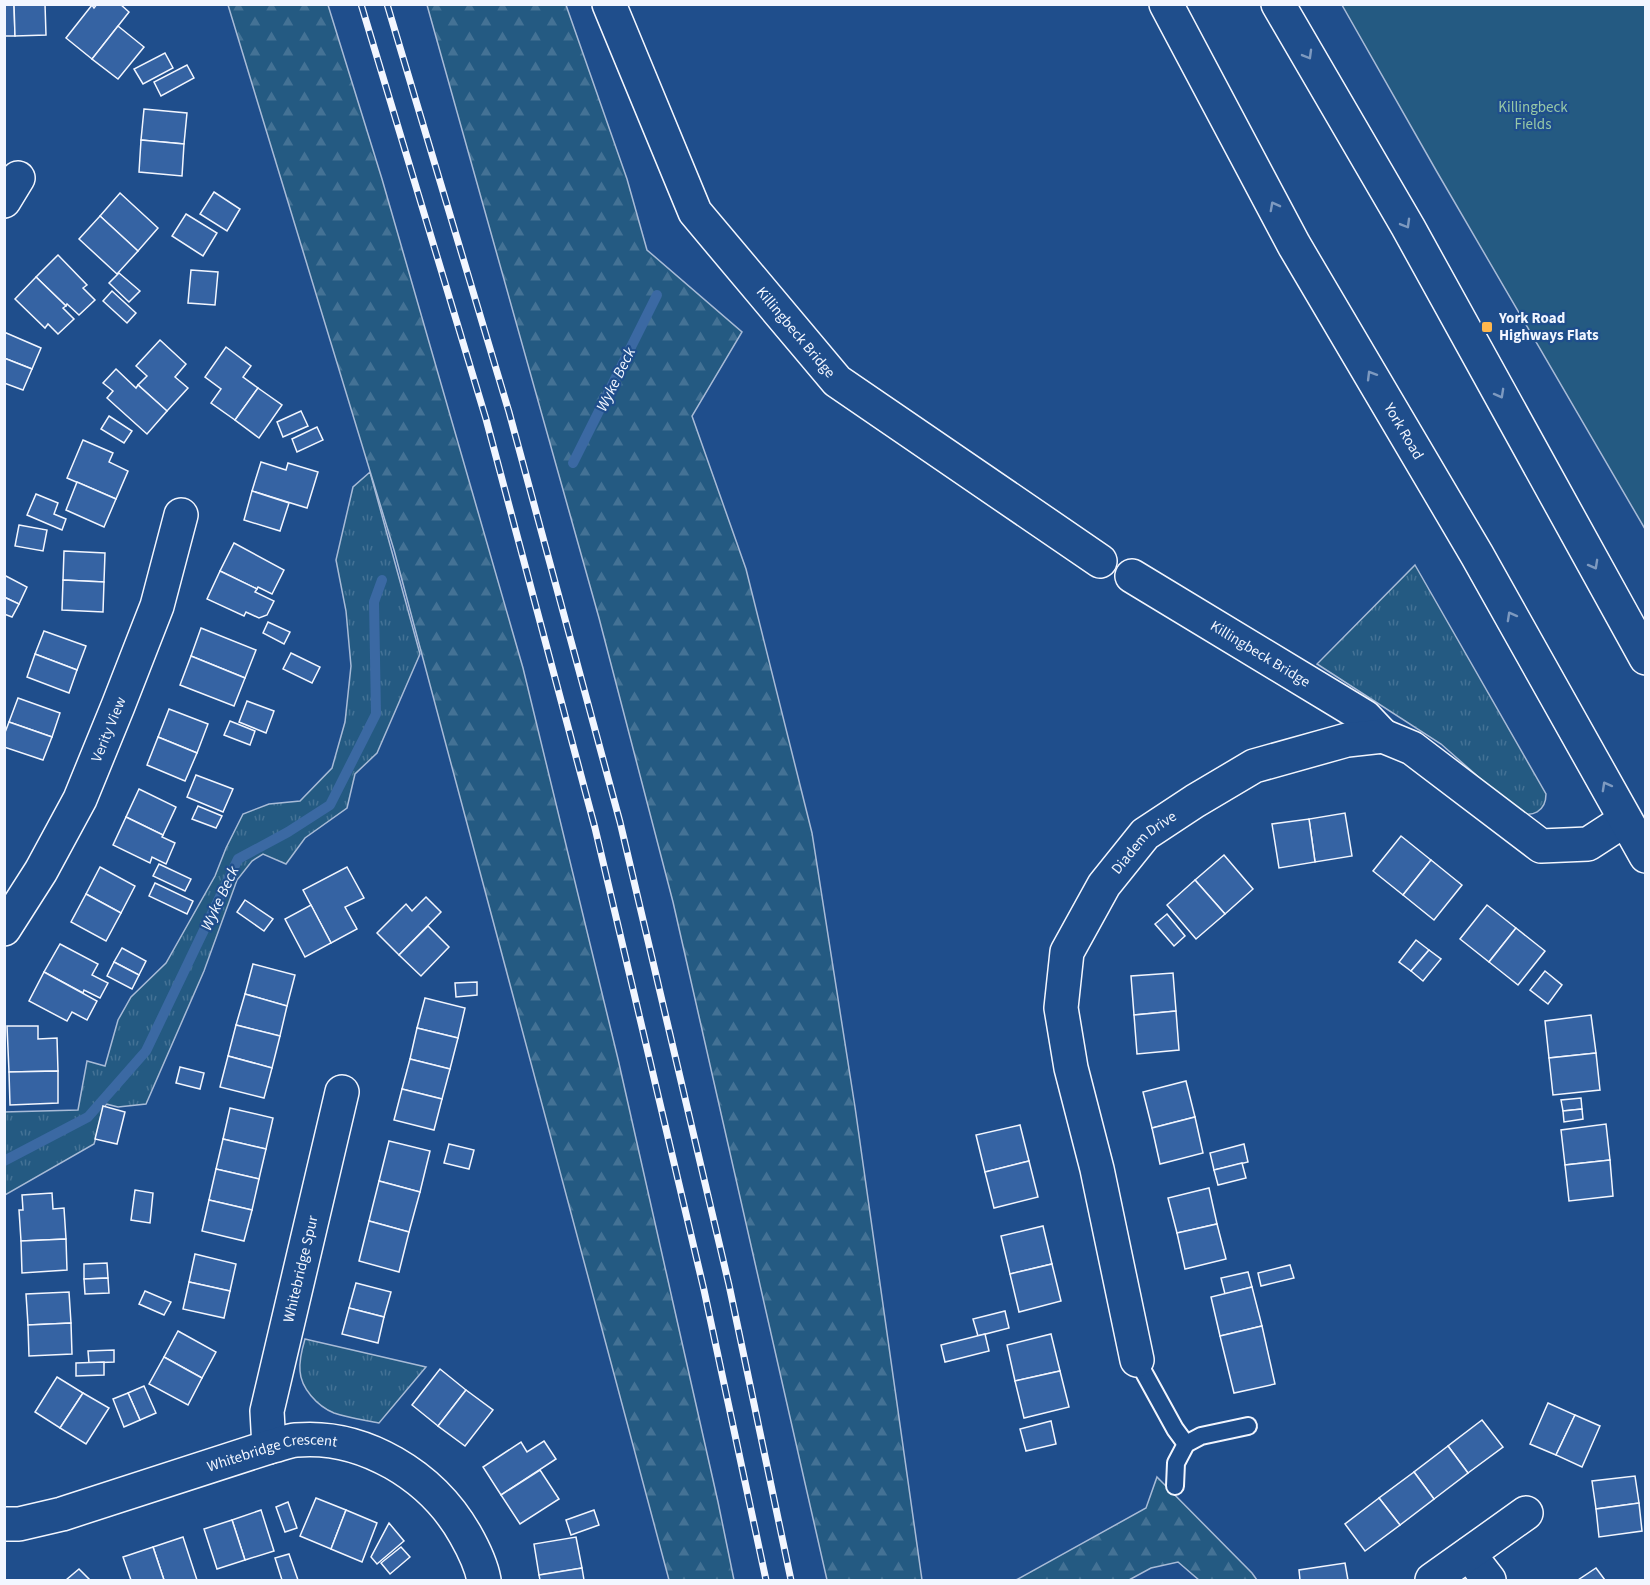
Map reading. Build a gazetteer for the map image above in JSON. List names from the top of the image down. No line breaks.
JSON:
{"streets":{"main road":["Killingbeck Bridge","York Road","Verity View","Diadem Drive","Whitebridge Spur","Whitebridge Crescent"]},"crossings":[["Killingbeck Bridge","Diadem Drive"],["York Road","Diadem Drive"],["Whitebridge Spur","Whitebridge Crescent"]],"water":["Wyke Beck"],"parks":["Killingbeck Fields"],"places":{"transit":["York Road Highways Flats"]}}
